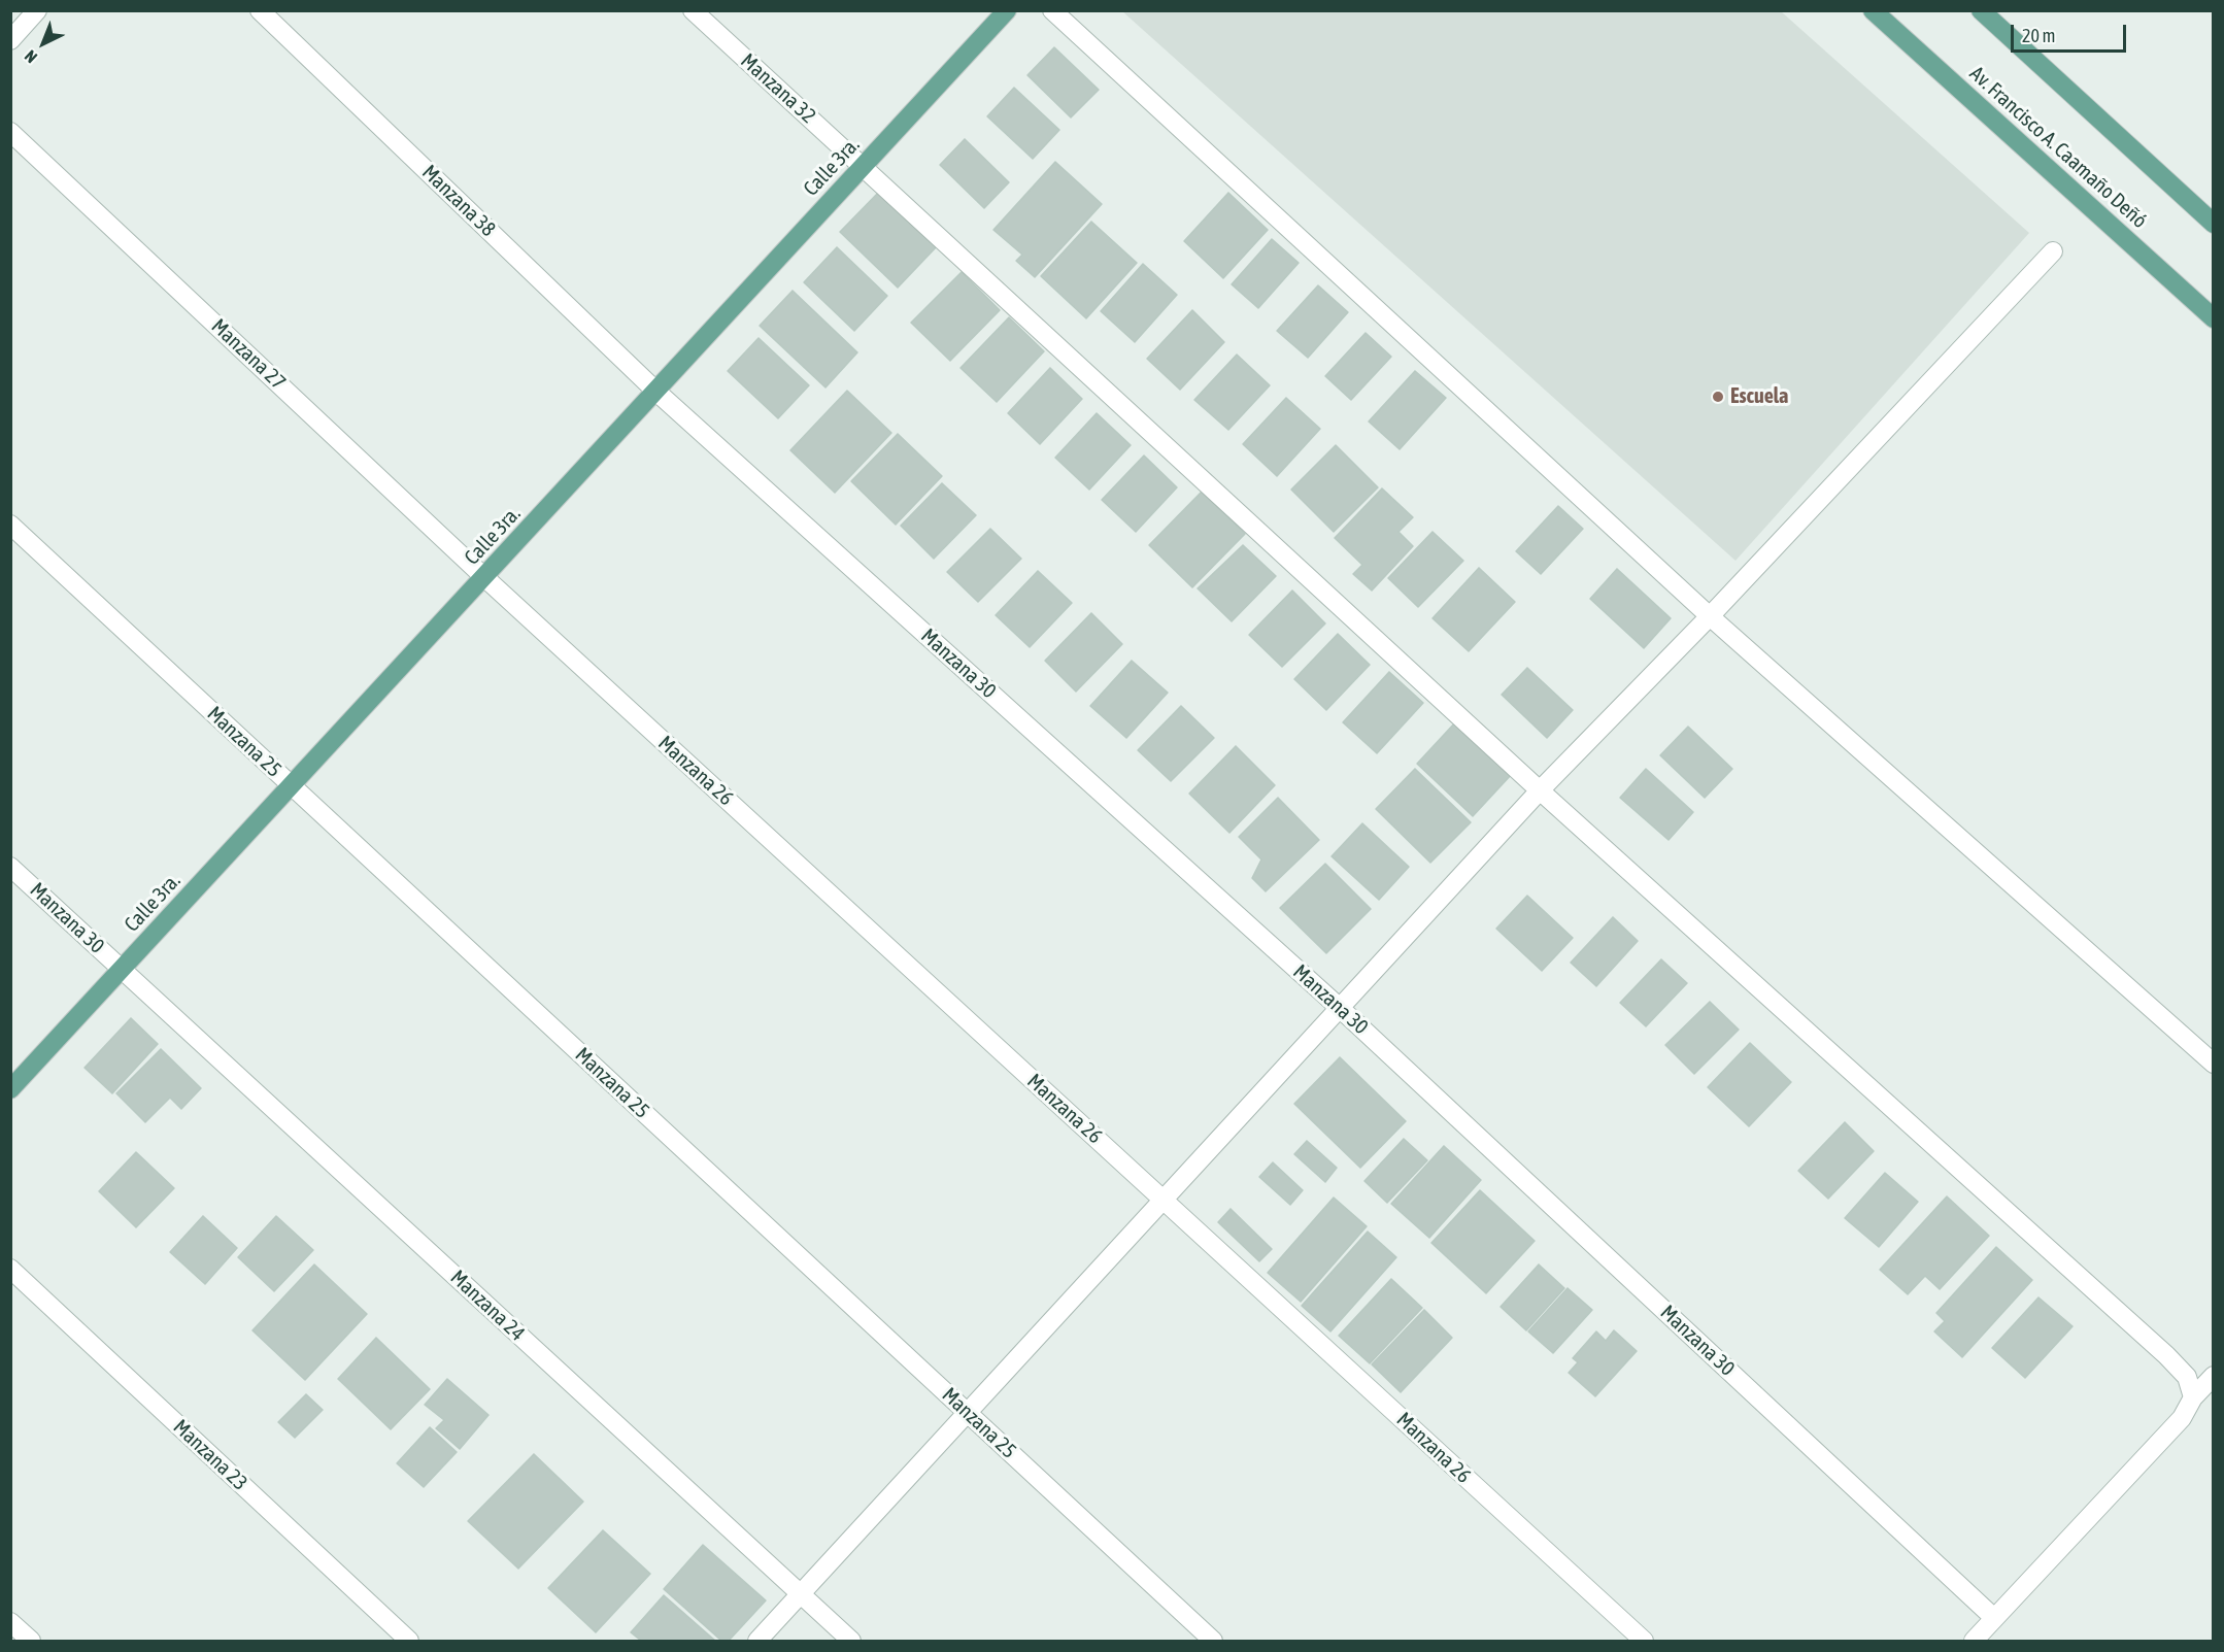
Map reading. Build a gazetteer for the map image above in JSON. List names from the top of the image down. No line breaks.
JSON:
{"streets":{"main road":["Av. Francisco A. Caamaño Deñó","Calle 3ra."],"street":["Manzana 32","Manzana 38","Manzana 27","Manzana 30","Manzana 25","Manzana 26","Manzana 24","Manzana 23"]},"crossings":[["Manzana 32","Calle 3ra."],["Calle 3ra.","Manzana 38"],["Calle 3ra.","Manzana 27"],["Calle 3ra.","Manzana 30"],["Calle 3ra.","Manzana 25"],["Calle 3ra.","Manzana 26"],["Calle 3ra.","Manzana 24"],["Manzana 38","Manzana 30"],["Manzana 27","Manzana 26"],["Manzana 30","Manzana 24"]],"places":["Escuela"],"scale_bar":"20 m","north":"bottom left"}
